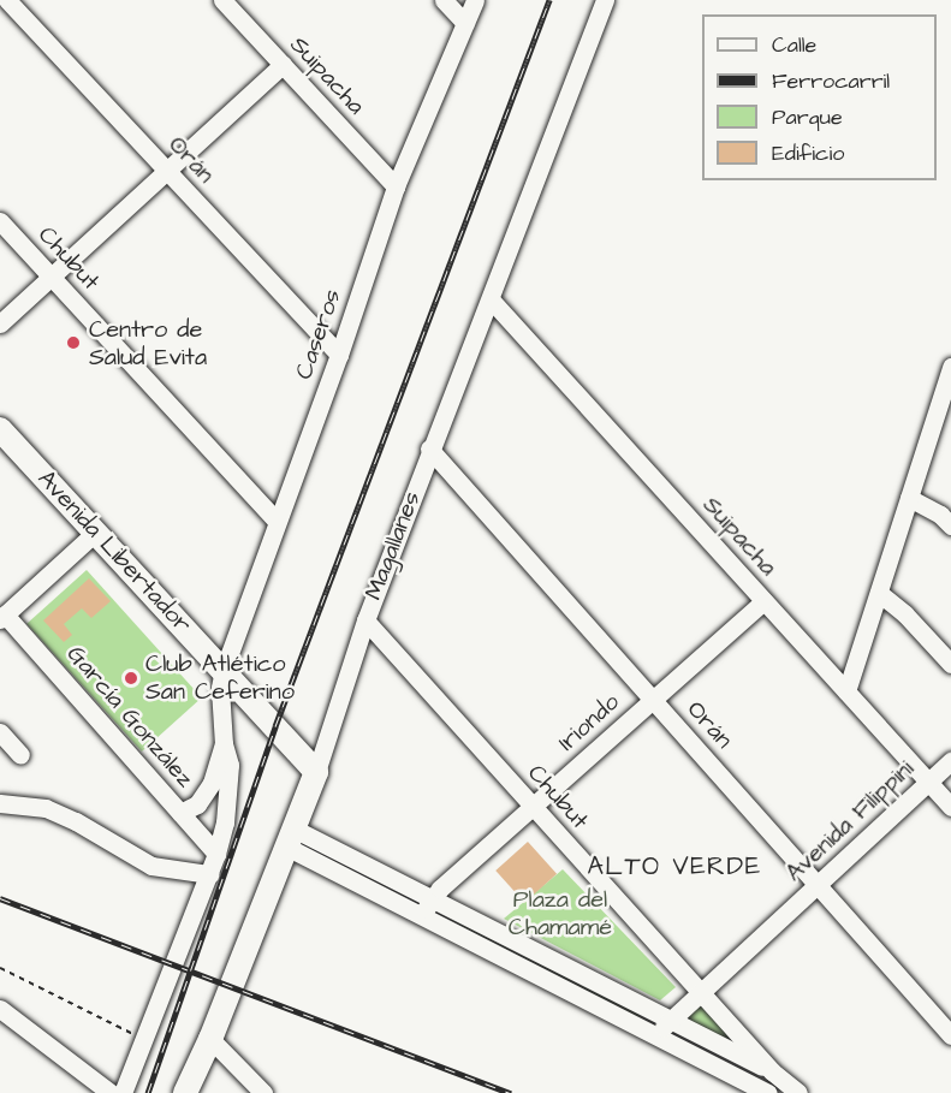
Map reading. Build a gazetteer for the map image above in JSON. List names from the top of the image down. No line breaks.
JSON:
{"streets":{"main road":["Magallanes","Avenida Libertador"],"street":["Suipacha","Orán","Chubut","Caseros","García González","Iriondo","Avenida Filippini"]},"crossings":[["Suipacha","Caseros"],["Suipacha","Magallanes"],["Suipacha","Iriondo"],["Suipacha","Avenida Filippini"],["Orán","Caseros"],["Orán","Magallanes"],["Orán","Iriondo"],["Orán","Avenida Filippini"],["Chubut","Caseros"],["Chubut","Magallanes"],["Chubut","Iriondo"],["Chubut","Avenida Filippini"],["Caseros","Avenida Libertador"],["Magallanes","Avenida Libertador"]],"districts":["ALTO VERDE"],"parks":["Plaza del Chamamé"],"places":["Centro de Salud Evita","Club Atlético San Ceferino"],"legend":["Calle","Ferrocarril","Parque","Edificio"]}
